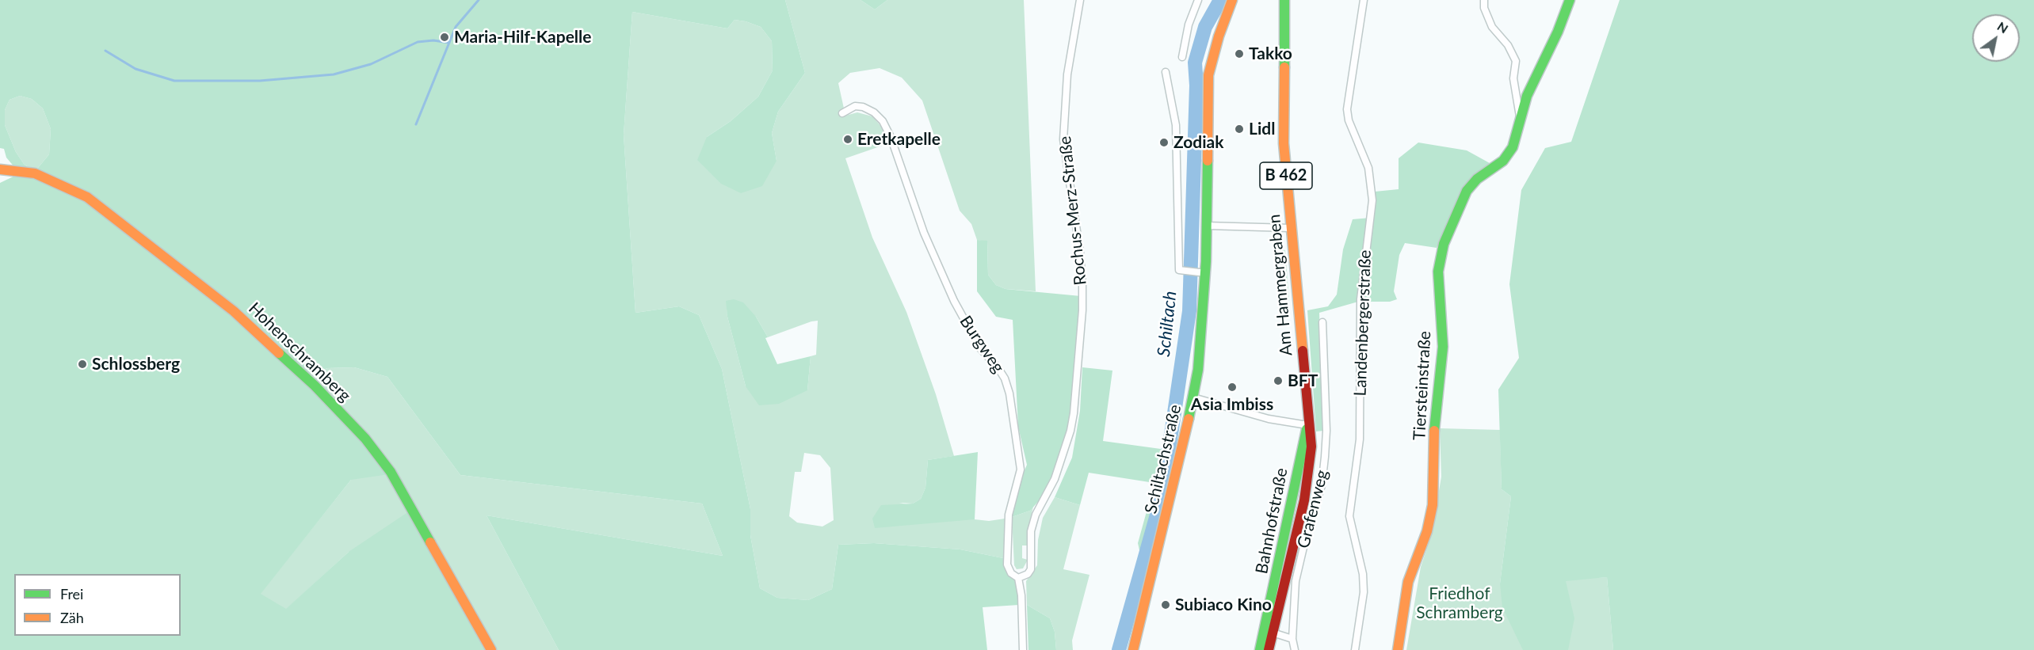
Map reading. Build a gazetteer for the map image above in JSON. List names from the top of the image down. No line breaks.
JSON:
{"streets":{"street":["B 462","Rochus-Merz-Straße","Am Hammergraben","Landenbergerstraße","Burgweg","Hohenschramberg","Tiersteinstraße","Schiltachstraße","Grafenweg","Bahnhofstraße"]},"crossings":[["Rochus-Merz-Straße","Burgweg"],["Am Hammergraben","Bahnhofstraße"]],"water":["Schiltach"],"parks":["Friedhof Schramberg"],"places":["Maria-Hilf-Kapelle","Takko","Lidl","Eretkapelle","Zodiak","Schlossberg","BFT","Asia Imbiss","Subiaco Kino"],"legend":["Frei","Zäh"],"north":"top right"}
